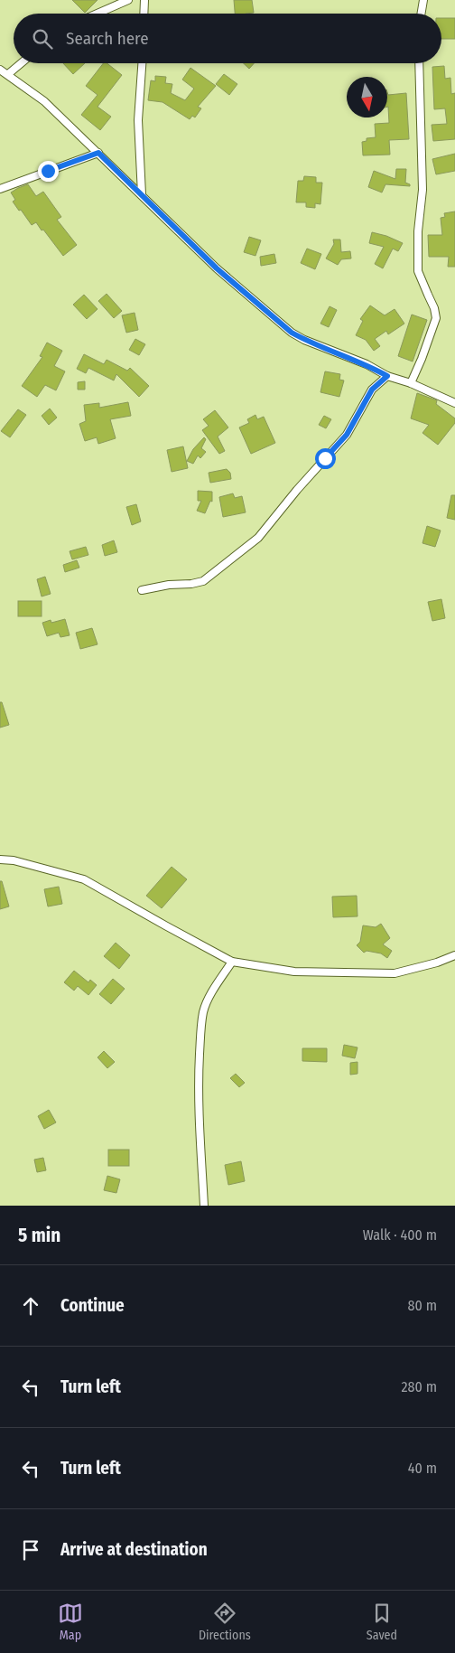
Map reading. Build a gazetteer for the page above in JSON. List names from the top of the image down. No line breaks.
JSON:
{"north":"bottom","page":{"search":"Search here","heading":["5 min","Walk · 400 m"],"list":[["Continue","80 m"],["Turn left","280 m"],["Turn left","40 m"],"Arrive at destination"],"nav":["Map","Directions","Saved"]}}
